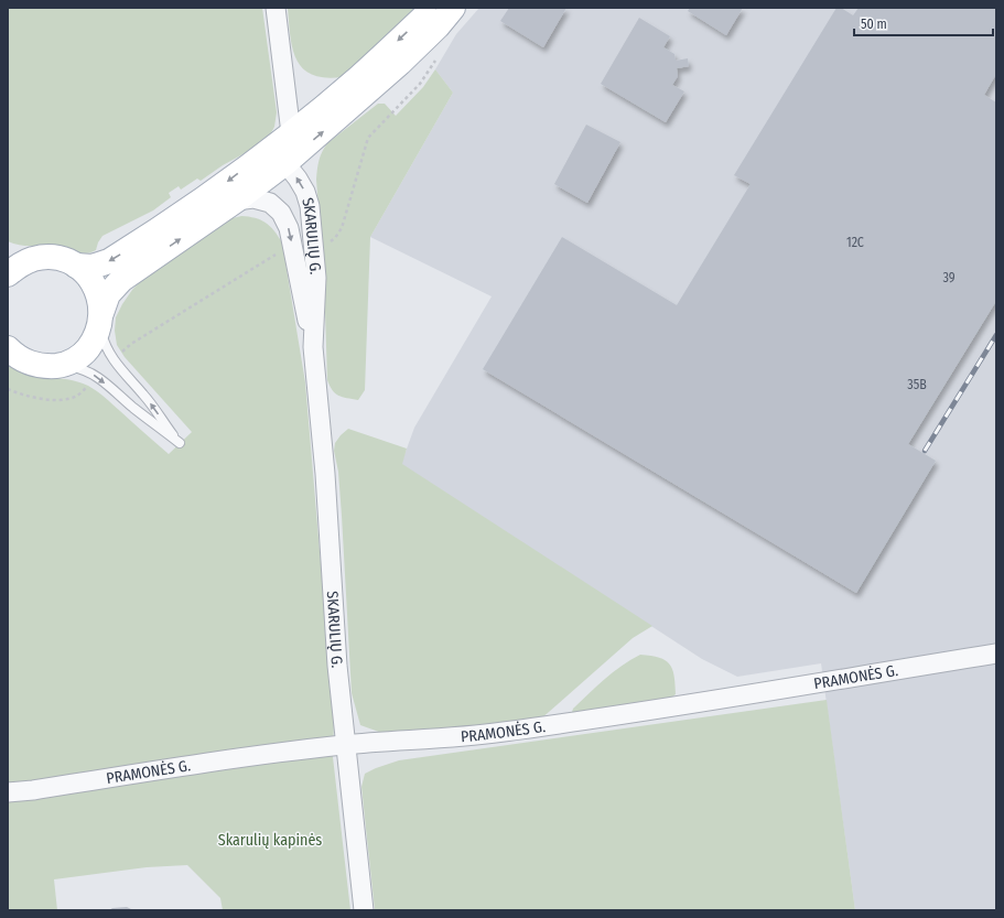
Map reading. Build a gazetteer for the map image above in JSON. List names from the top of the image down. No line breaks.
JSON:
{"streets":{"street":["SKARULIŲ G.","PRAMONĖS G."]},"crossings":[["SKARULIŲ G.","PRAMONĖS G."]],"parks":["Skarulių kapinės"],"house_numbers":["12C","39","35B"],"scale_bar":"50 m"}
